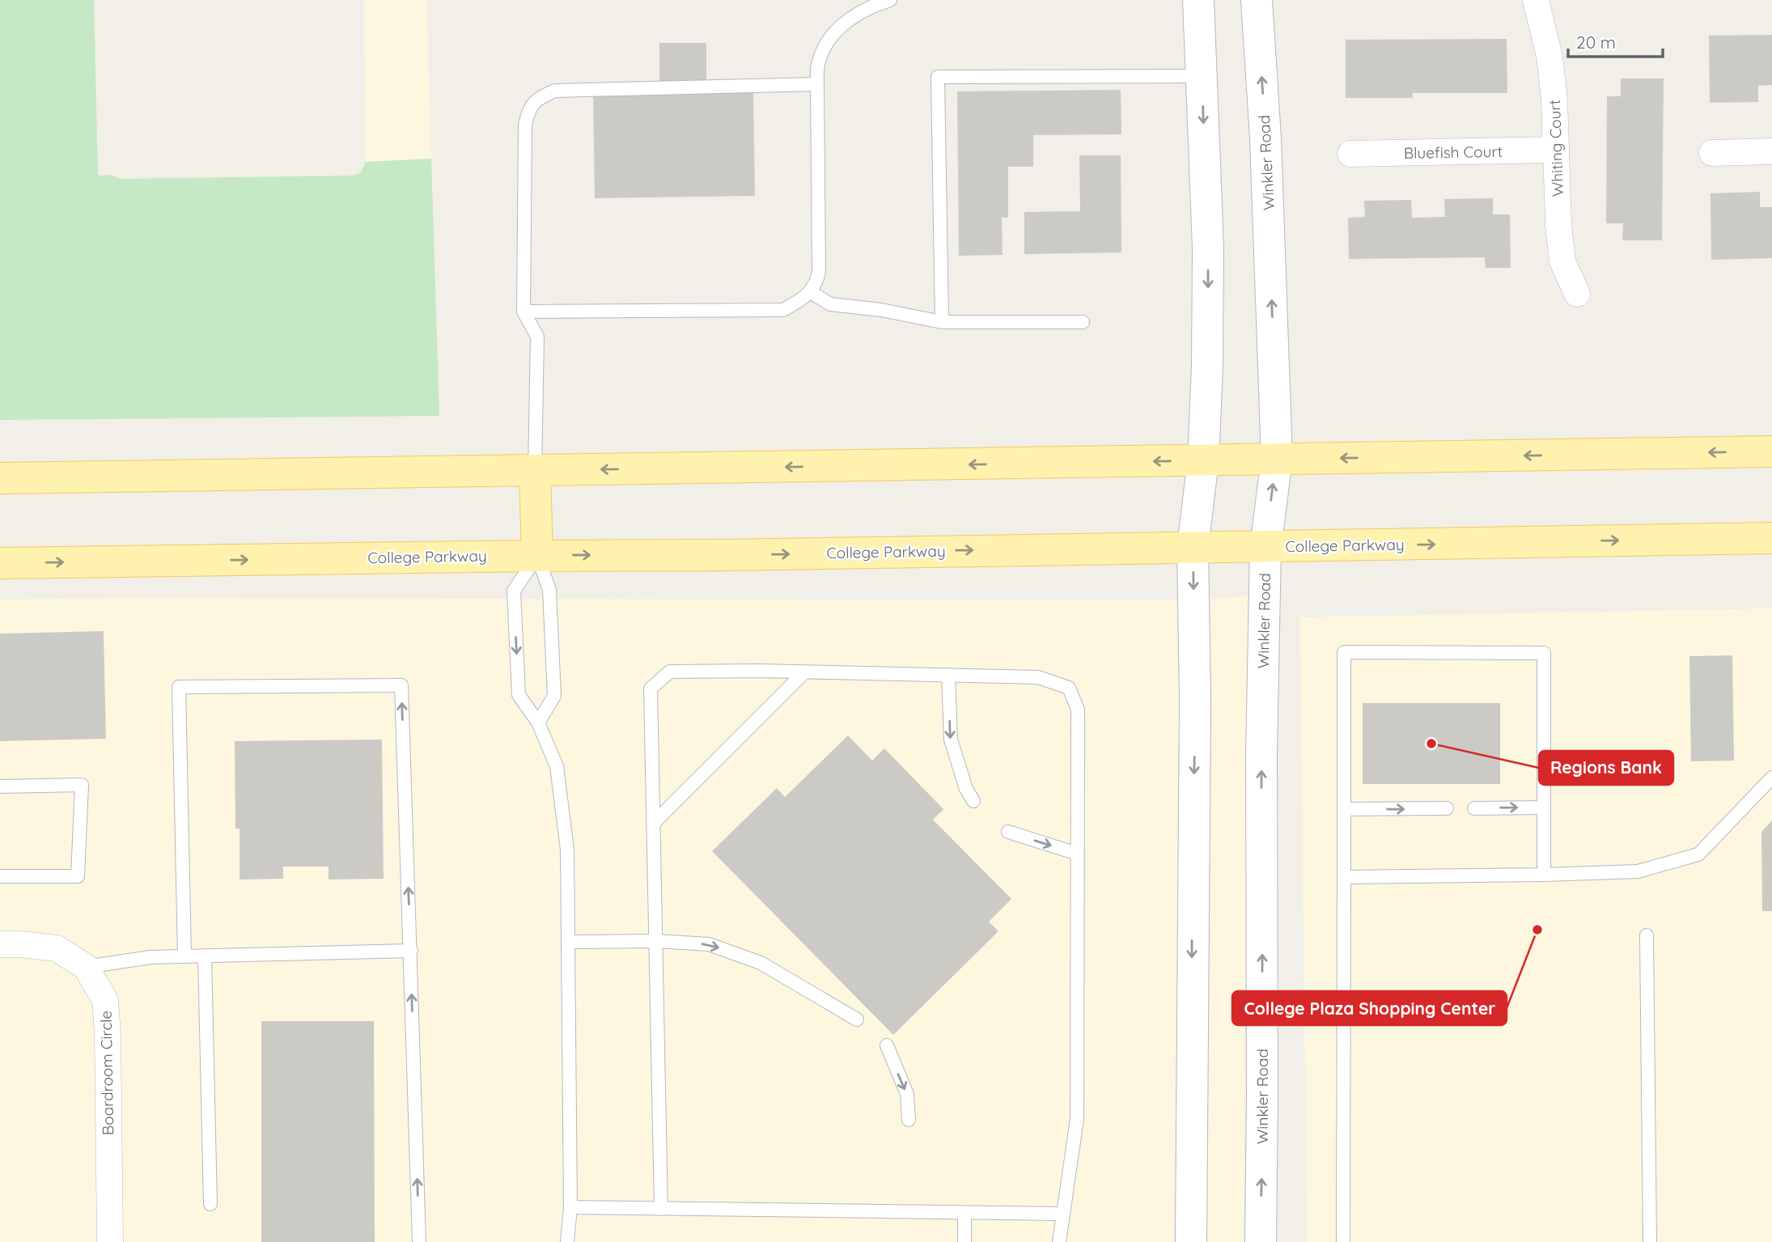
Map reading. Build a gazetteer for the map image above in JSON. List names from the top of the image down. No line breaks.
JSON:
{"streets":{"main road":["College Parkway"],"street":["Whiting Court","Bluefish Court","Winkler Road","Boardroom Circle"]},"crossings":[["Whiting Court","Bluefish Court"],["Winkler Road","College Parkway"]],"places":["Regions Bank","College Plaza Shopping Center"],"scale_bar":"20 m"}
